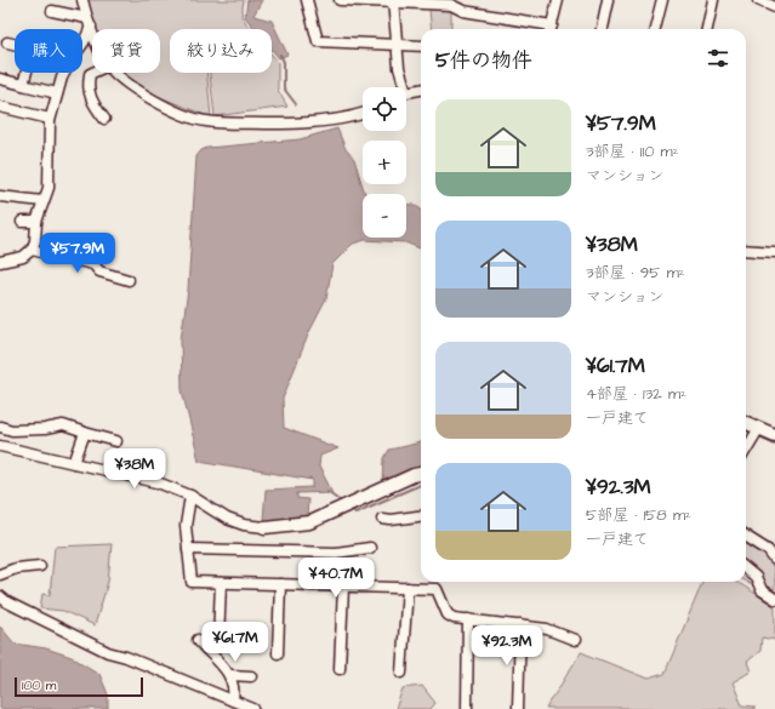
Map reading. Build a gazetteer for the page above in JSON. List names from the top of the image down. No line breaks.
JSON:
{"scale_bar":"100 m","page":{"chip":["購入","賃貸","絞り込み"],"heading":"5件の物件","map_buttons":["+","−"],"list":[{"name":"¥57.9M","note":"3部屋 · 110 m² · マンション"},{"name":"¥38M","note":"3部屋 · 95 m² · マンション"},{"name":"¥61.7M","note":"4部屋 · 132 m² · 一戸建て"},{"name":"¥92.3M","note":"5部屋 · 158 m² · 一戸建て"}],"price":["¥57.9M","¥38M","¥40.7M","¥61.7M","¥92.3M"],"scale":"100 m"}}
